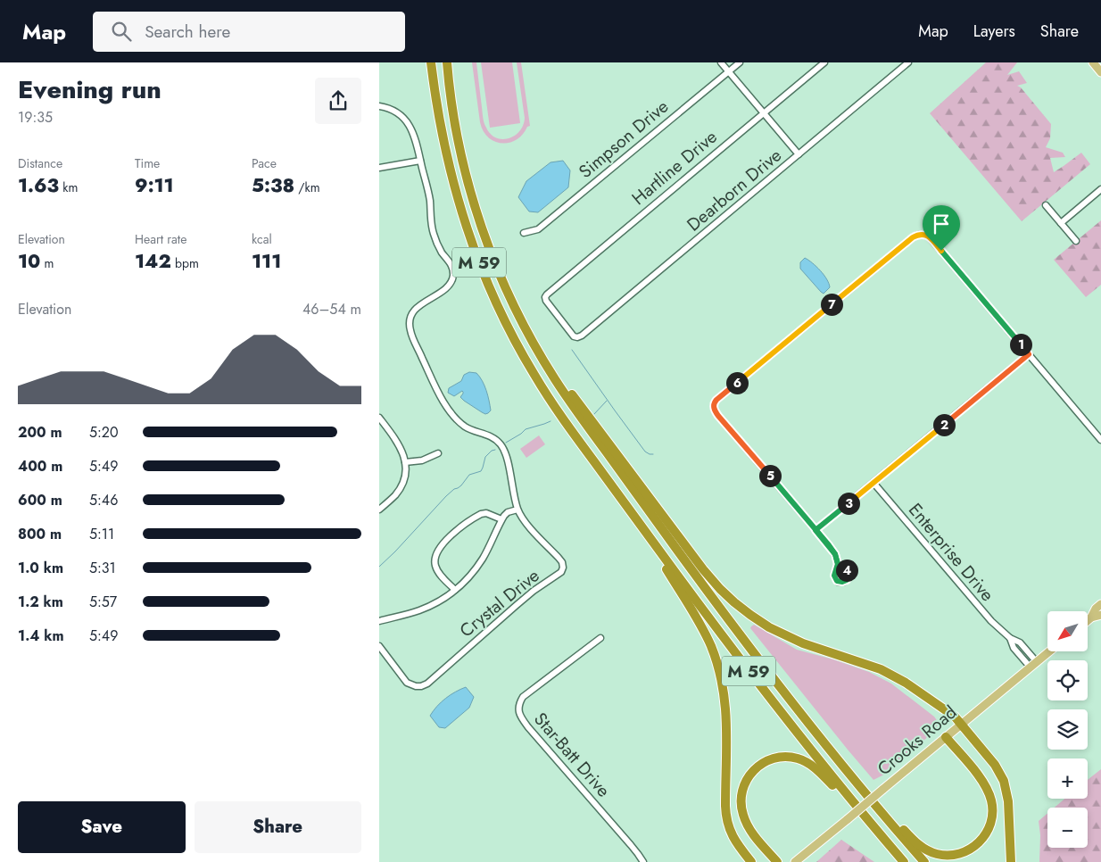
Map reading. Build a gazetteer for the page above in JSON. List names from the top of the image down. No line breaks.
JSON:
{"streets":{"highway":["M 59"],"main road":["Crooks Road"],"street":["Simpson Drive","Hartline Drive","Dearborn Drive","Enterprise Drive","Crystal Drive","Star-Batt Drive"]},"crossings":[["Hartline Drive","Dearborn Drive"],["Enterprise Drive","Crooks Road"]],"north":"bottom left","page":{"header":"Map","search":"Search here","nav":["Map","Layers","Share"],"heading":["Evening run","19:35"],"stats":[["Distance","1.63 km"],["Time","9:11"],["Pace","5:38 /km"],["Elevation","10 m"],["Heart rate","142 bpm"],["kcal","111"]],"chart":["Elevation","46–54 m"],"pins":["7","1","6","2","5","3","4"],"list":[{"name":"200 m","note":"5:20"},{"name":"400 m","note":"5:49"},{"name":"600 m","note":"5:46"},{"name":"800 m","note":"5:11"},{"name":"1.0 km","note":"5:31"},{"name":"1.2 km","note":"5:57"},{"name":"1.4 km","note":"5:49"}],"map_buttons":["+","−"],"buttons":["Save","Share"]}}
